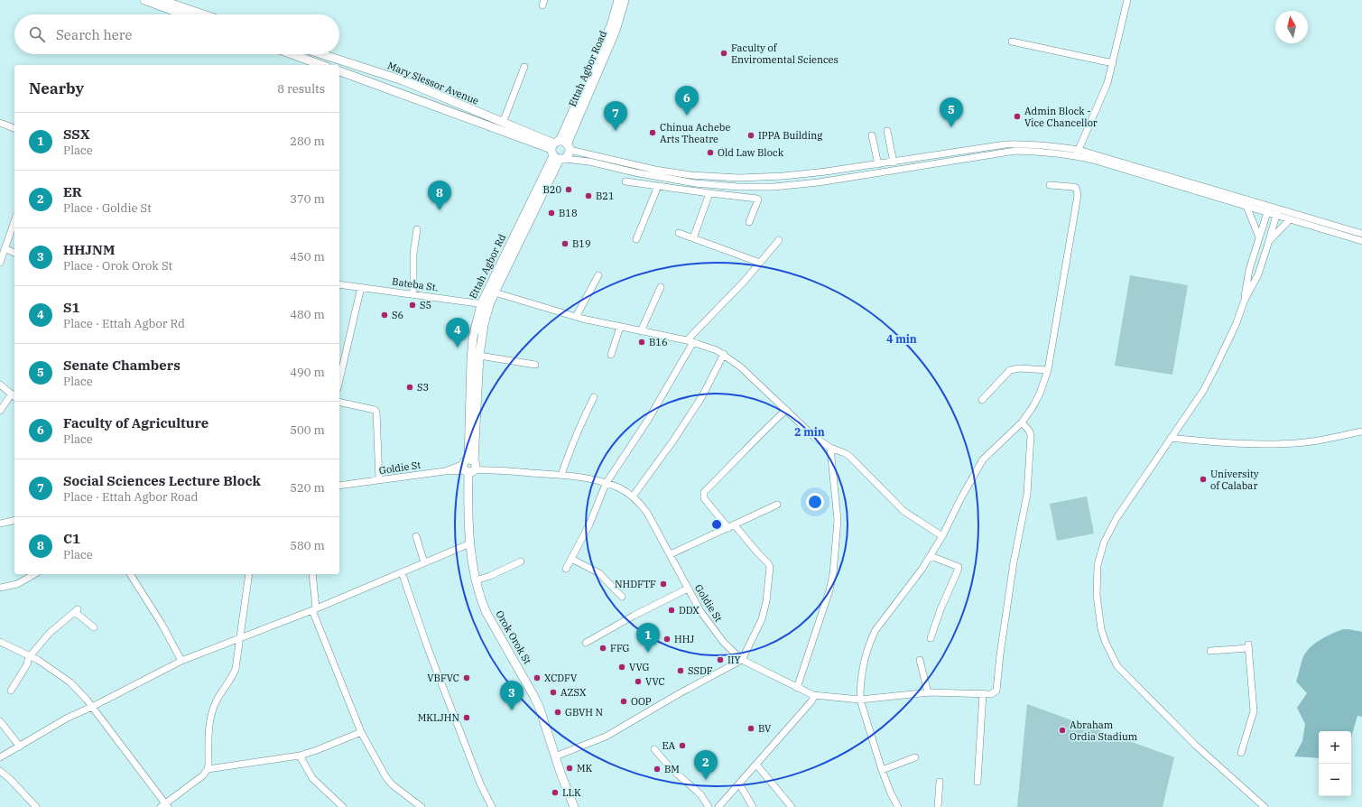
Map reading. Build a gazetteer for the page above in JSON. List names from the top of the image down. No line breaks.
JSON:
{"streets":{"main road":["Ettah Agbor Road","Mary Slessor Avenue","Ettah Agbor Rd","Orok Orok St"],"street":["Bateba St.","Goldie St"]},"crossings":[["Ettah Agbor Road","Mary Slessor Avenue"],["Ettah Agbor Road","Ettah Agbor Rd"],["Mary Slessor Avenue","Ettah Agbor Rd"],["Ettah Agbor Rd","Bateba St."],["Ettah Agbor Rd","Goldie St"],["Ettah Agbor Rd","Orok Orok St"],["Goldie St","Orok Orok St"]],"places":["Faculty of Enviromental Sciences","Admin Block - Vice Chancellor","Chinua Achebe Arts Theatre","IPPA Building","Old Law Block","B20","B21","B18","B19","S5","S6","B16","S3","University of Calabar","NHDFTF","DDX","HHJ","FFG","IIY","VVG","SSDF","VBFVC","XCDFV","VVC","AZSX","OOP","GBVH N","MKLJHN","BV","Abraham Ordia Stadium","EA","MK","BM","LLK"],"north":"top","page":{"search":"Search here","heading":["Nearby","8 results"],"pins":["6","5","7","8","4","1","3","2"],"list":[{"mark":"1","name":"SSX","note":"Place","value":"280 m"},{"mark":"2","name":"ER","note":"Place · Goldie St","value":"370 m"},{"mark":"3","name":"HHJNM","note":"Place · Orok Orok St","value":"450 m"},{"mark":"4","name":"S1","note":"Place · Ettah Agbor Rd","value":"480 m"},{"mark":"5","name":"Senate Chambers","note":"Place","value":"490 m"},{"mark":"6","name":"Faculty of Agriculture","note":"Place","value":"500 m"},{"mark":"7","name":"Social Sciences Lecture Block","note":"Place · Ettah Agbor Road","value":"520 m"},{"mark":"8","name":"C1","note":"Place","value":"580 m"}],"map_buttons":["+","−"]},"rings":["4 min","2 min"]}
